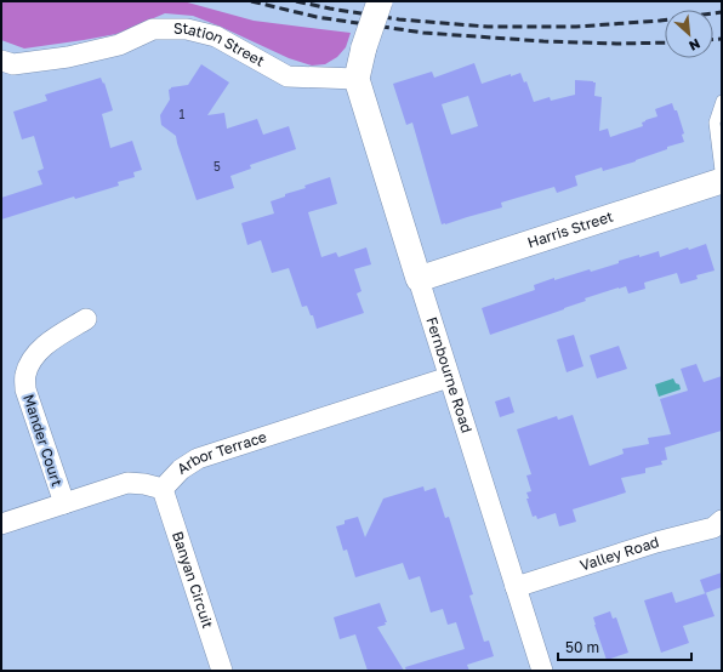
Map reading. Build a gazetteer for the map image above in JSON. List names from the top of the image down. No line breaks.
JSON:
{"streets":{"street":["Station Street","Harris Street","Fernbourne Road","Mander Court","Arbor Terrace","Valley Road","Banyan Circuit"]},"crossings":[["Station Street","Fernbourne Road"],["Harris Street","Fernbourne Road"],["Fernbourne Road","Arbor Terrace"],["Fernbourne Road","Valley Road"],["Mander Court","Arbor Terrace"],["Arbor Terrace","Banyan Circuit"]],"house_numbers":["1","5"],"scale_bar":"50 m","north":"bottom right"}
